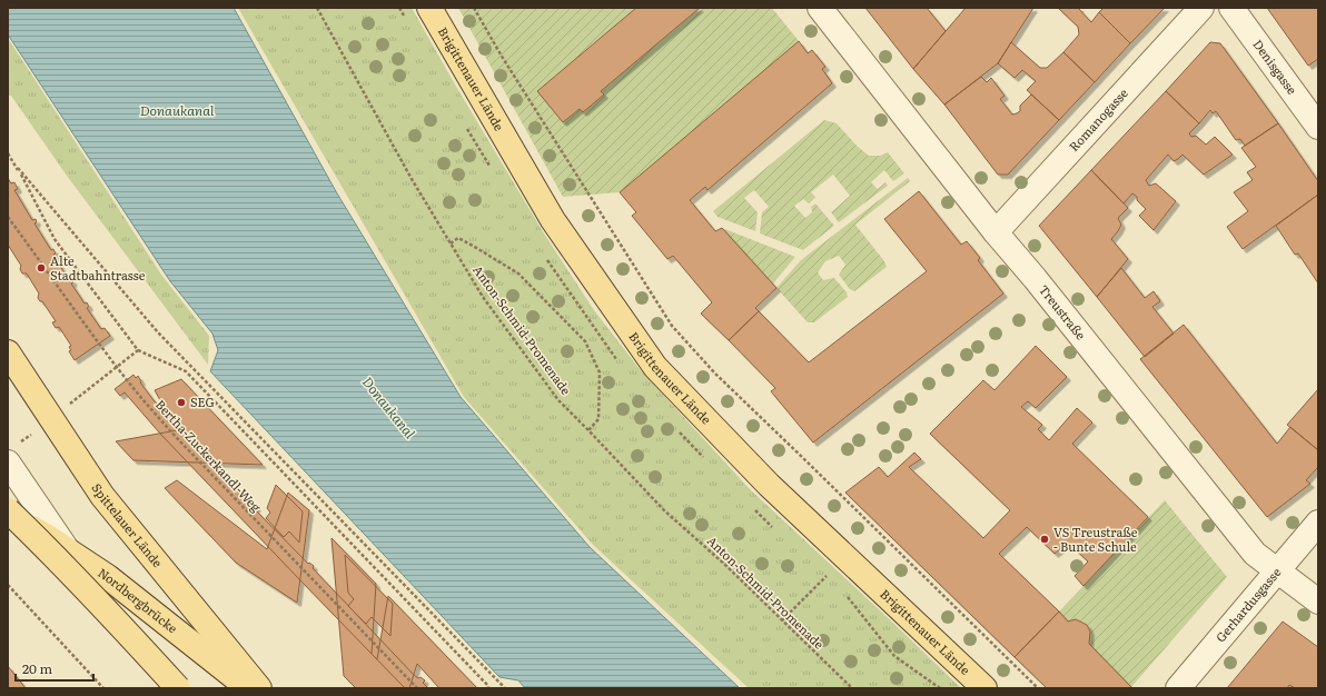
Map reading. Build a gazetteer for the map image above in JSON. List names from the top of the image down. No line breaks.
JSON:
{"streets":{"main road":["Brigittenauer Lände","Spittelauer Lände","Nordbergbrücke"],"street":["Denisgasse","Romanogasse","Treustraße","Gerhardusgasse"],"path":["Anton-Schmid-Promenade","Bertha-Zuckerkandl-Weg"]},"crossings":[["Romanogasse","Treustraße"],["Treustraße","Gerhardusgasse"]],"water":["Donaukanal"],"places":["Alte Stadtbahntrasse","SEG","VS Treustraße - Bunte Schule"],"scale_bar":"20 m"}
